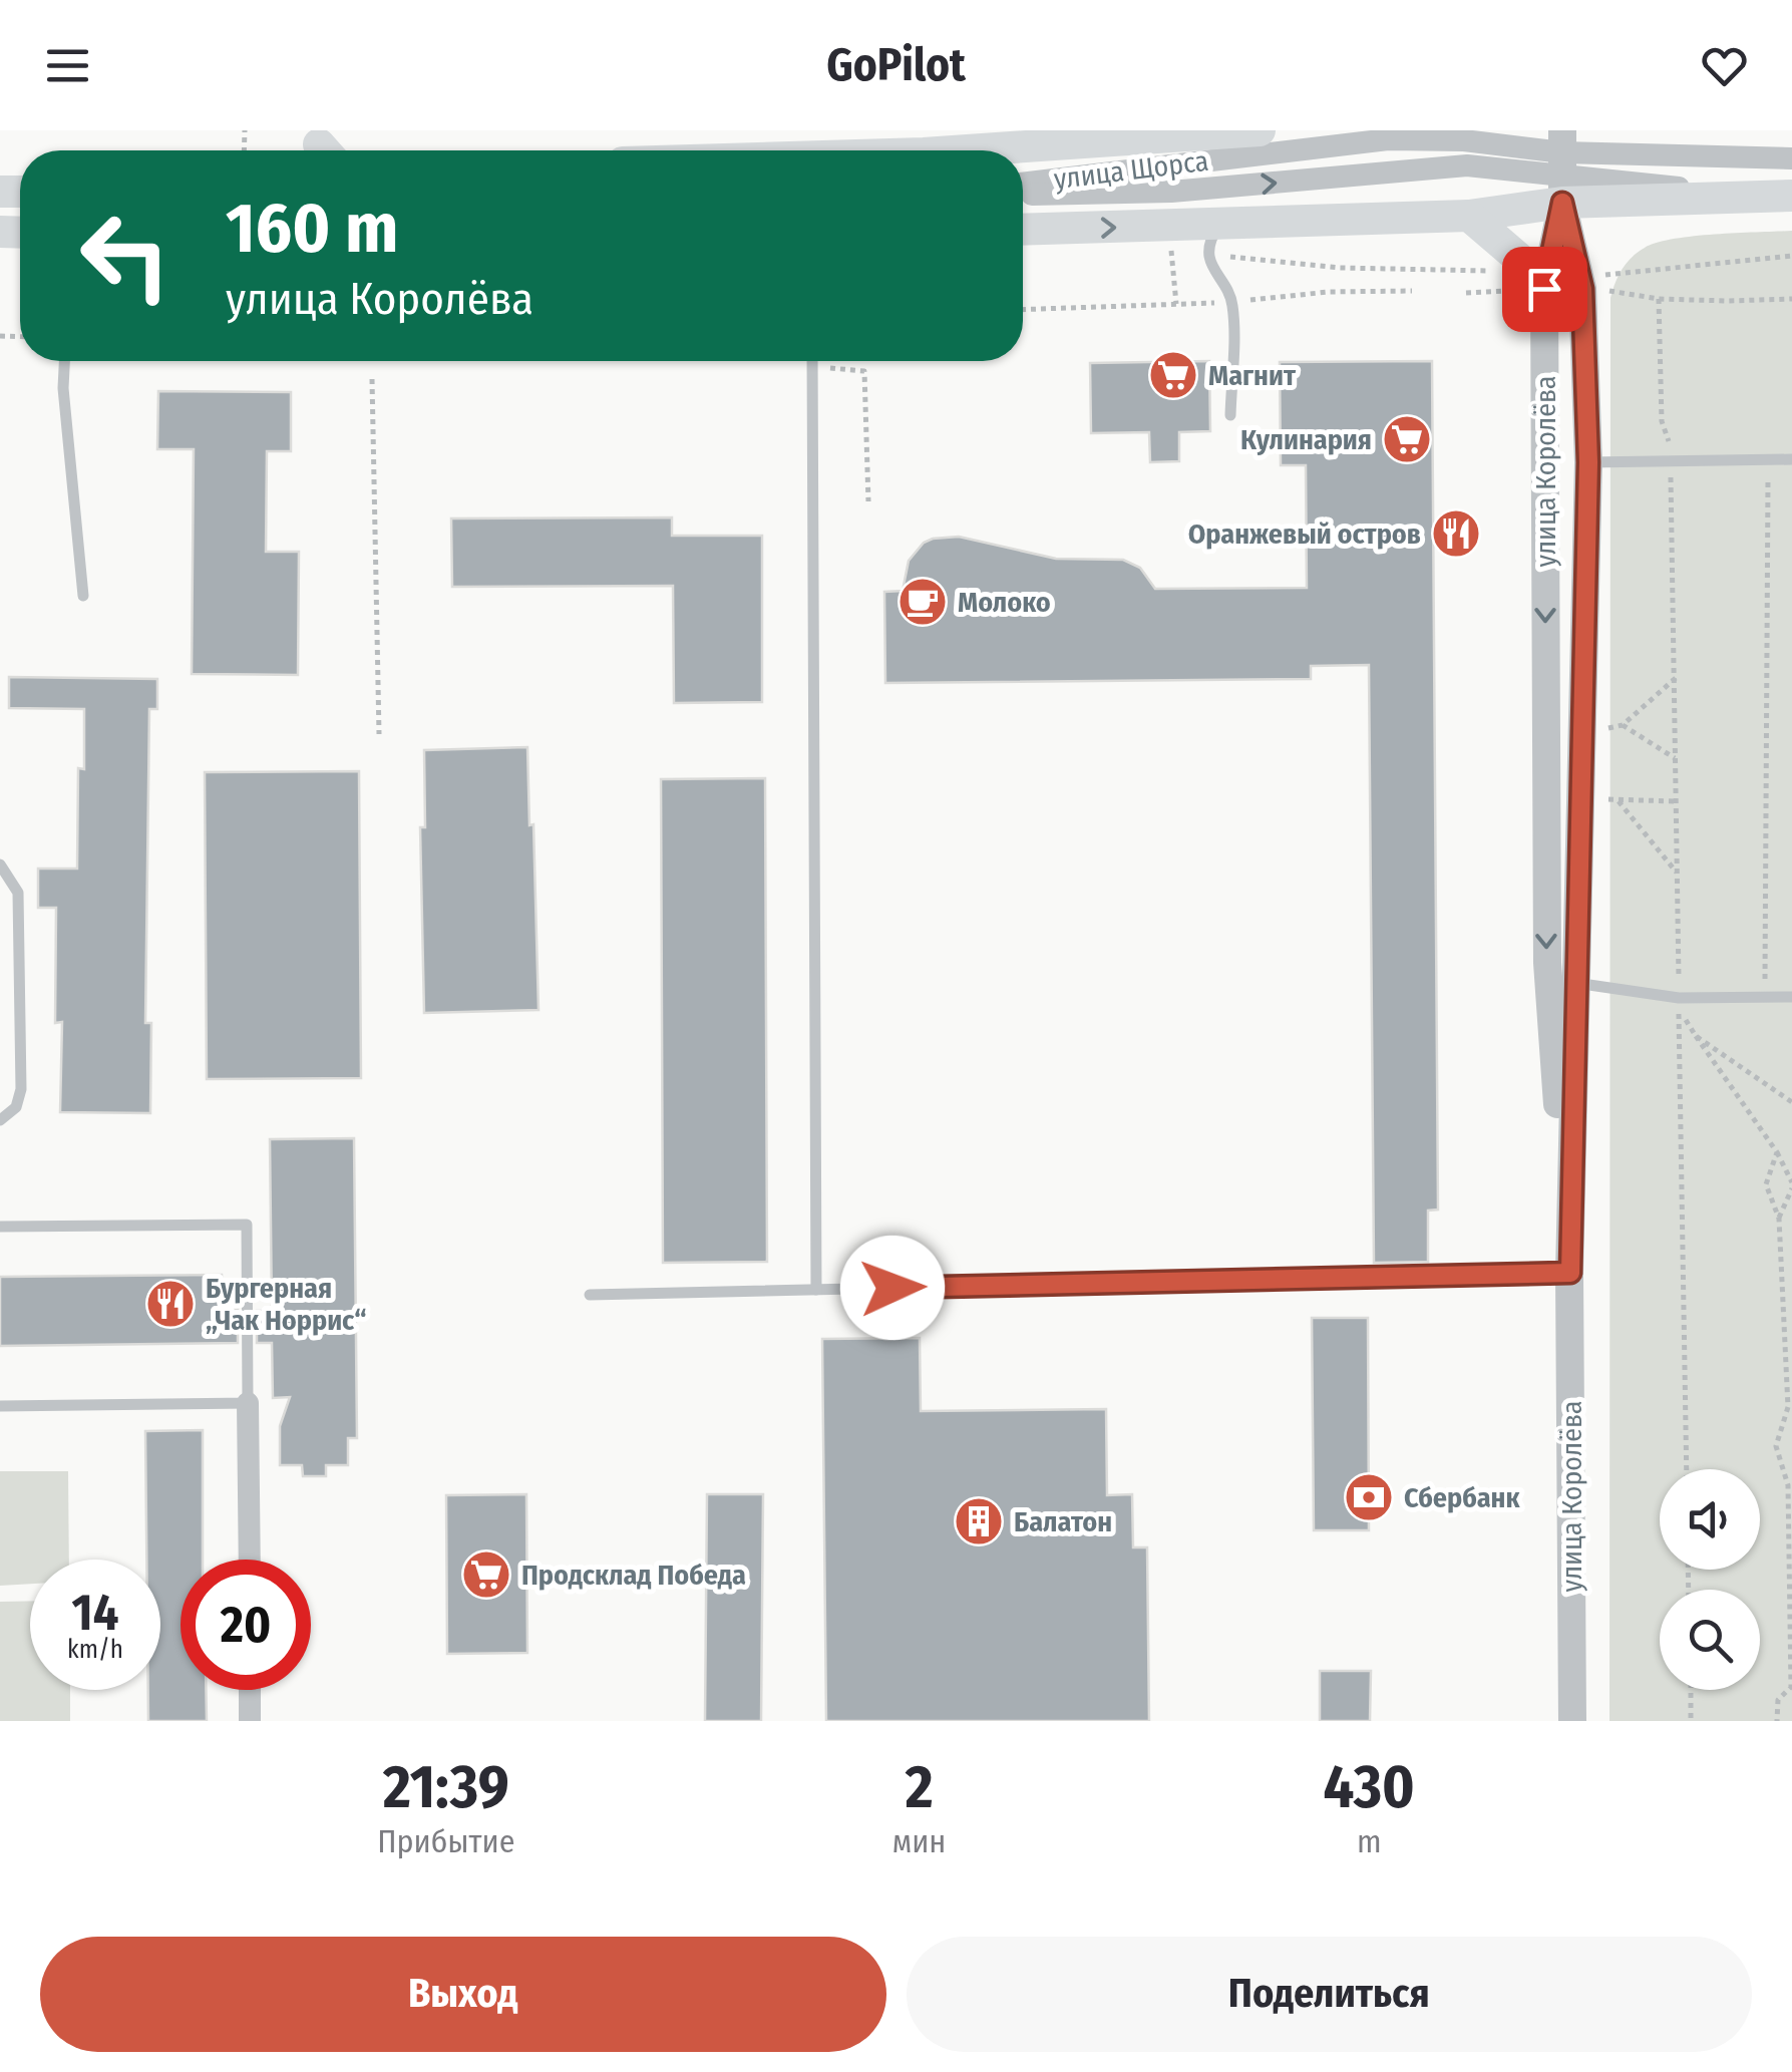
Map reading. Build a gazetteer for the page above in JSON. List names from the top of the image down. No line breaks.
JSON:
{"streets":{"street":["улица Щорса","улица Королёва"]},"crossings":[["улица Щорса","улица Королёва"]],"places":{"supermarket":["Магнит","Кулинария","Продсклад Победа"],"restaurant":["Оранжевый остров","Бургерная „Чак Норрис“"],"cafe":["Молоко"],"bank":["Сбербанк"],"building":["Балатон"]},"page":{"header":"GoPilot","turn":["160 m","улица Королёва"],"speed":"14 km/h","limit":"20","eta":["21:39","Прибытие","2","мин","430","m"],"buttons":["Выход","Поделиться"]}}
